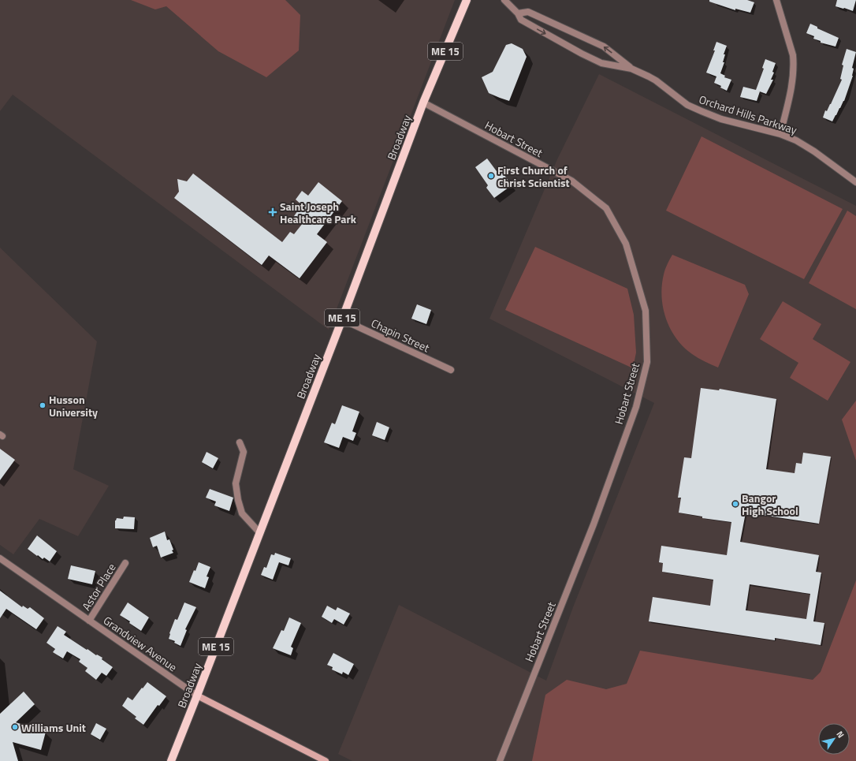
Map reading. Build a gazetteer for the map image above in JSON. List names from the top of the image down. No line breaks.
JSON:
{"streets":{"main road":["ME 15","Broadway"],"street":["Orchard Hills Parkway","Hobart Street","Chapin Street","Astor Place","Grandview Avenue"]},"crossings":[["Broadway","Hobart Street"],["Broadway","Chapin Street"],["Broadway","Grandview Avenue"],["Astor Place","Grandview Avenue"]],"places":{"other":["First Church of Christ Scientist","Husson University","Bangor High School","Williams Unit"],"health":["Saint Joseph Healthcare Park"]},"north":"top right"}
